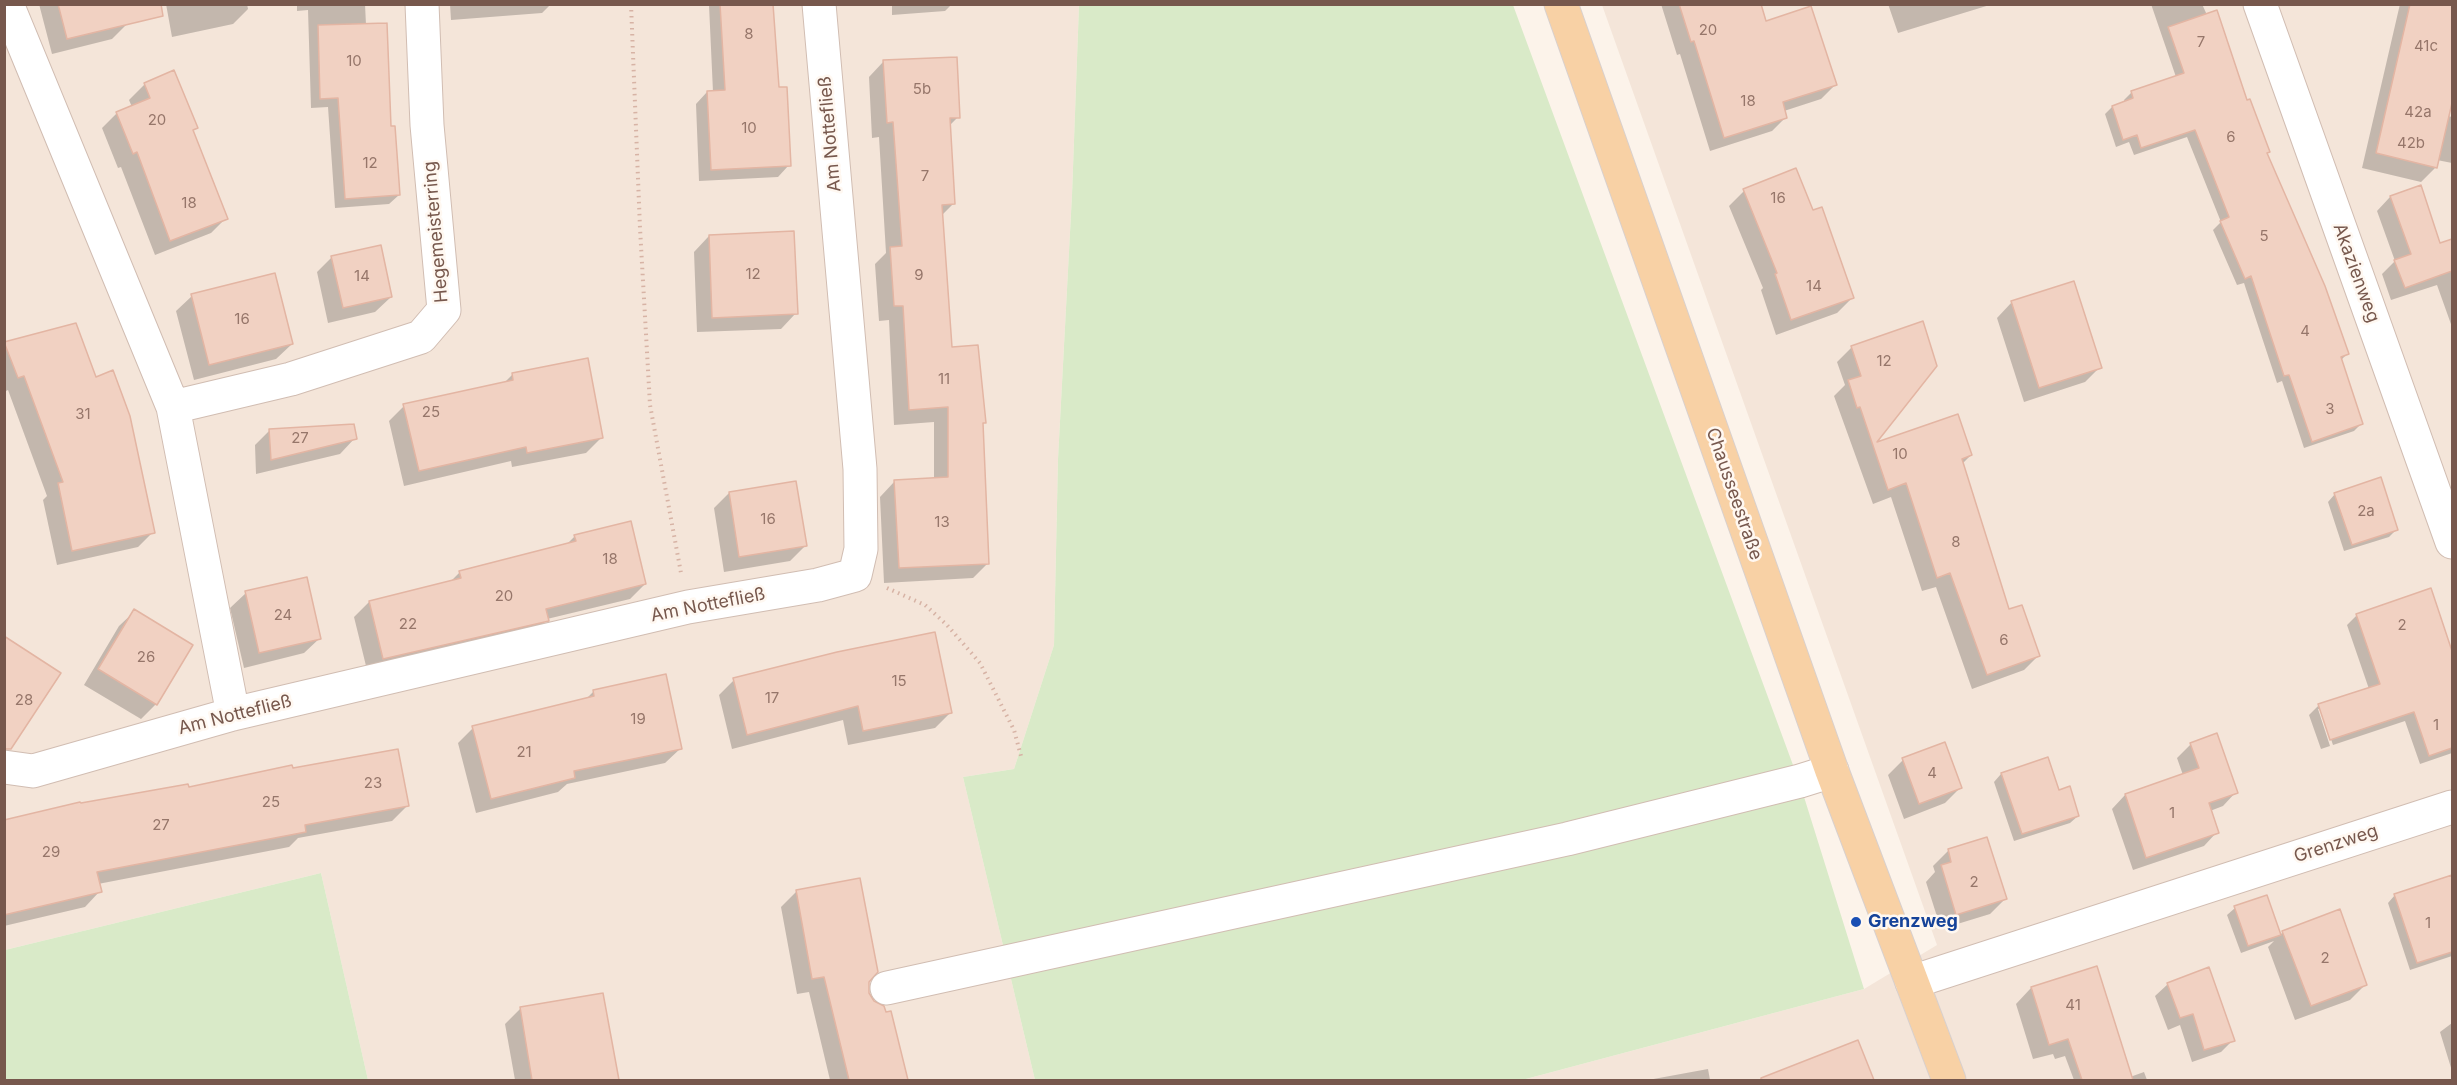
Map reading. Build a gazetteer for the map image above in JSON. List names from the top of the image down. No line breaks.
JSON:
{"streets":{"main road":["Chausseestraße"],"street":["Am Nottefließ","Hegemeisterring","Akazienweg","Grenzweg"]},"crossings":[["Chausseestraße","Grenzweg"]],"places":["Grenzweg"],"house_numbers":["20","8","7","41c","10","5b","18","42a","20","10","6","42b","12","7","16","18","5","12","9","14","14","16","4","12","11","3","25","31","27","10","2a","16","13","8","18","20","24","22","2","6","26","15","17","28","19","1","21","4","23","25","1","27","29","2","1","2","41"]}
